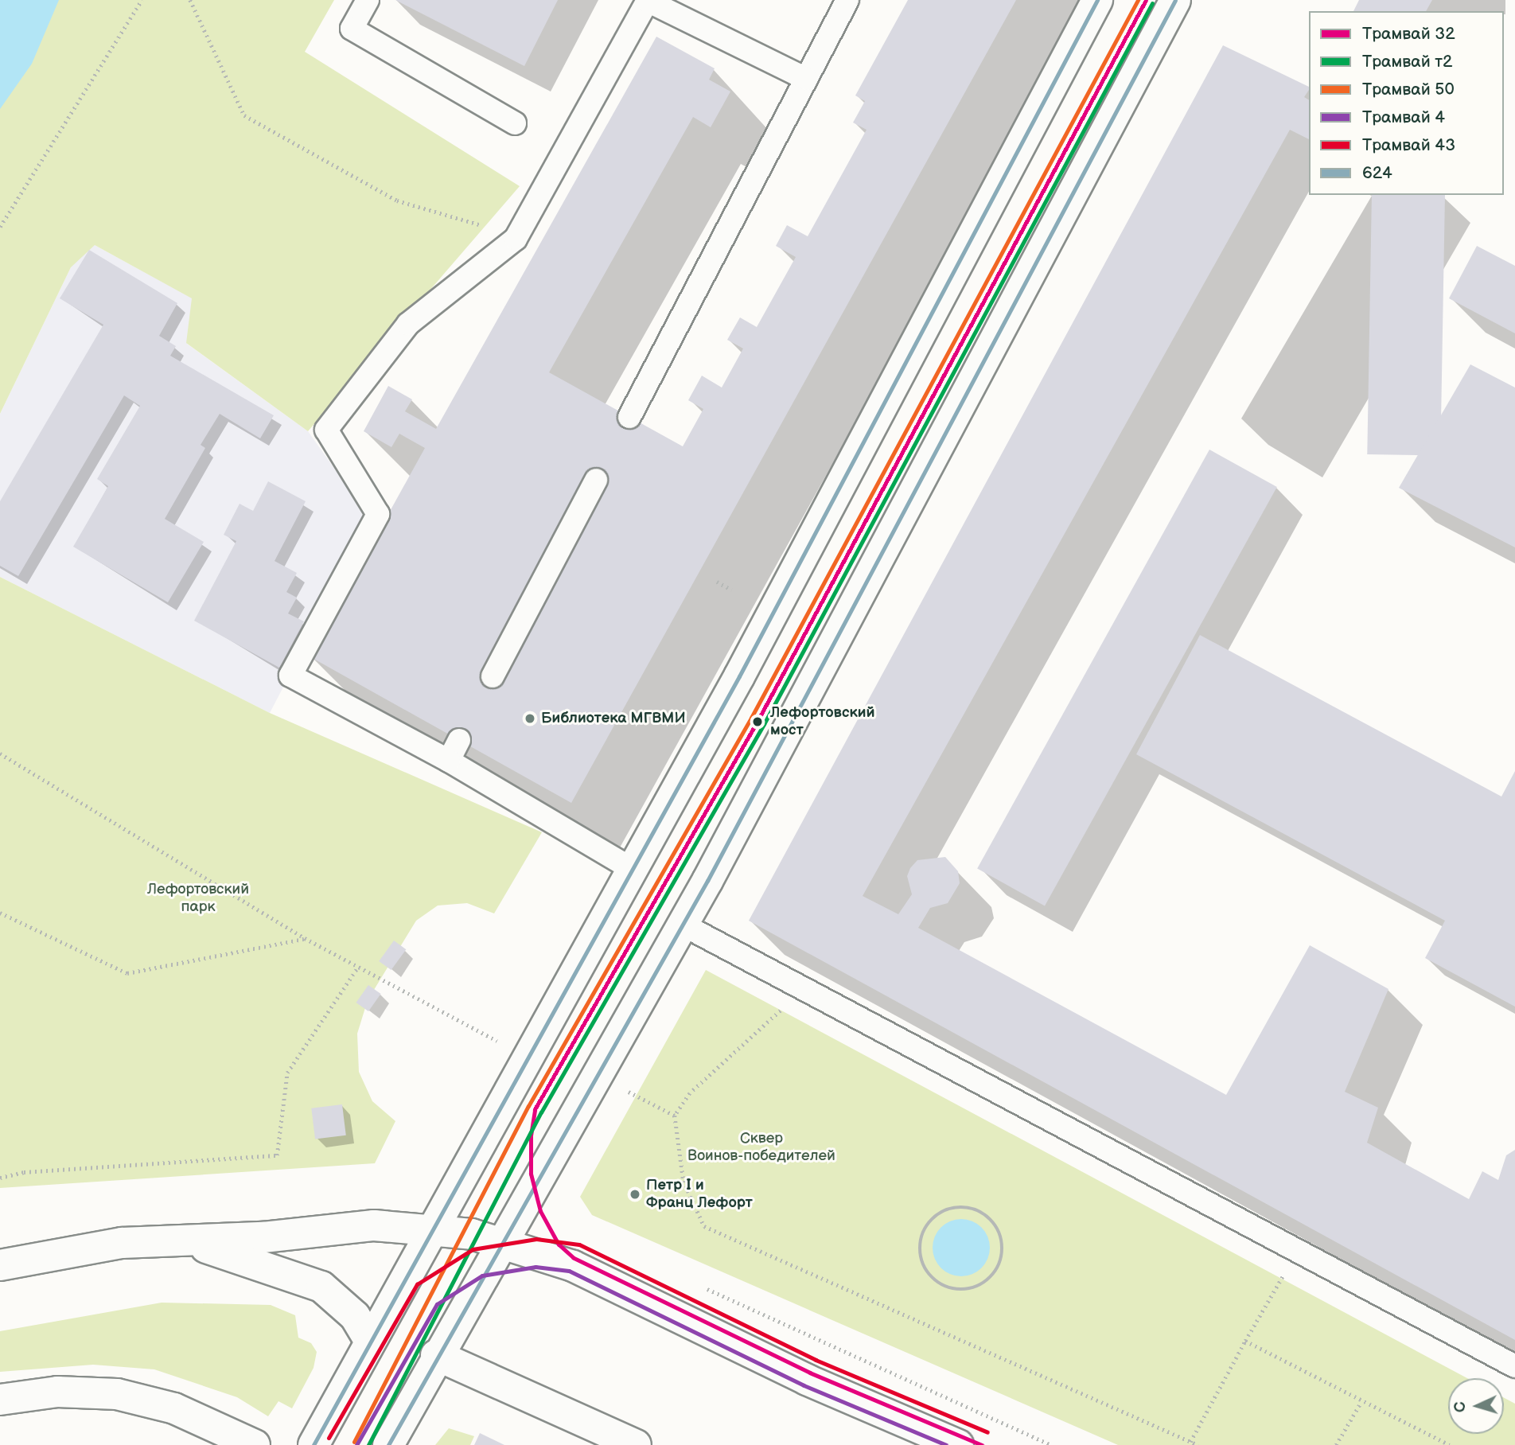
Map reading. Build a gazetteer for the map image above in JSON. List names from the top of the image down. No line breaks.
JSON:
{"parks":["Лефортовский парк","Сквер Воинов-победителей"],"places":["Библиотека МГВМИ","Лефортовский мост","Петр I и Франц Лефорт"],"lines":["tram line 32","tram line 50","transit line 624","tram line т2","tram line 43","tram line 4"],"legend":["Трамвай 32","Трамвай т2","Трамвай 50","Трамвай 4","Трамвай 43","624"],"north":"left"}
